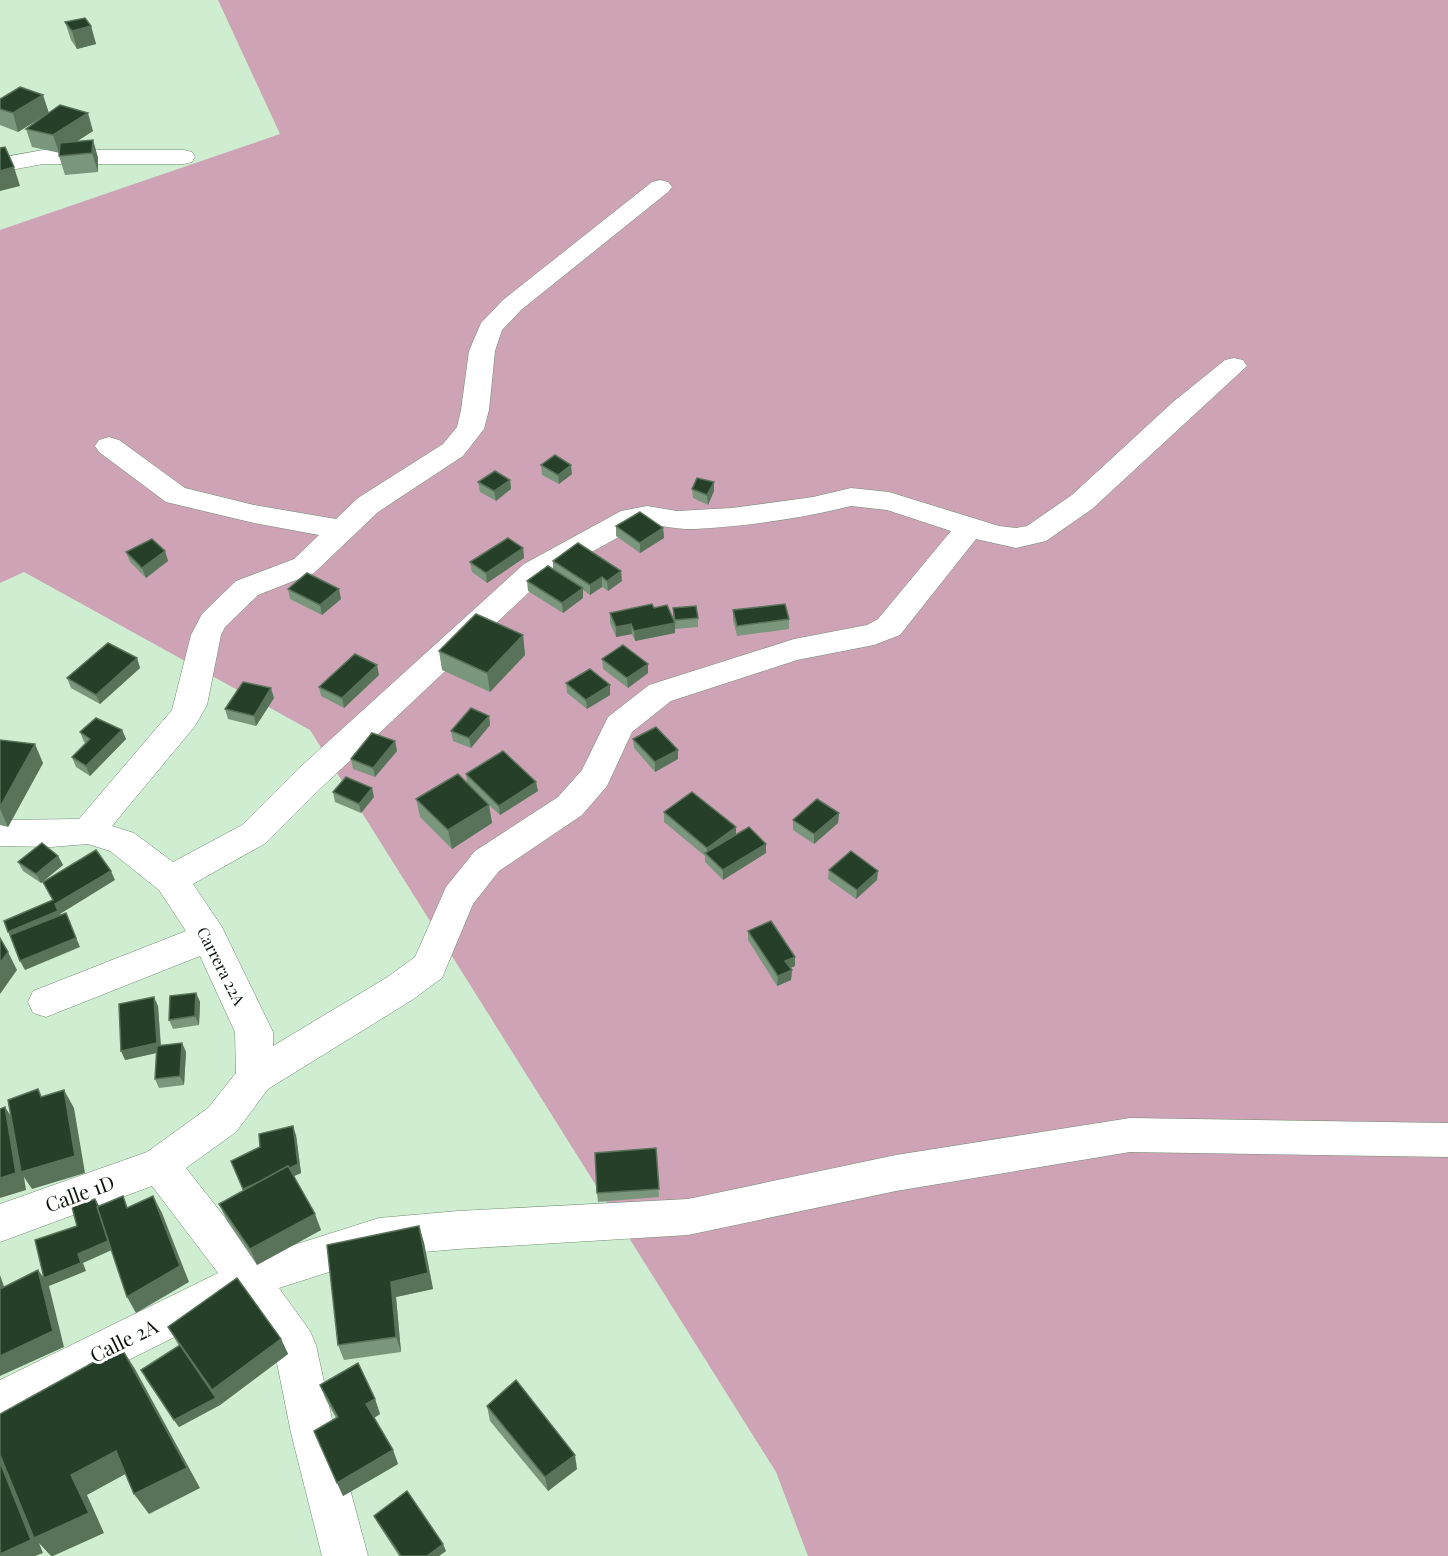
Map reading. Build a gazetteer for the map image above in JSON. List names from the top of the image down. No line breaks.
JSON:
{"streets":{"street":["Carrera 22A","Calle 1D","Calle 2A"]}}
